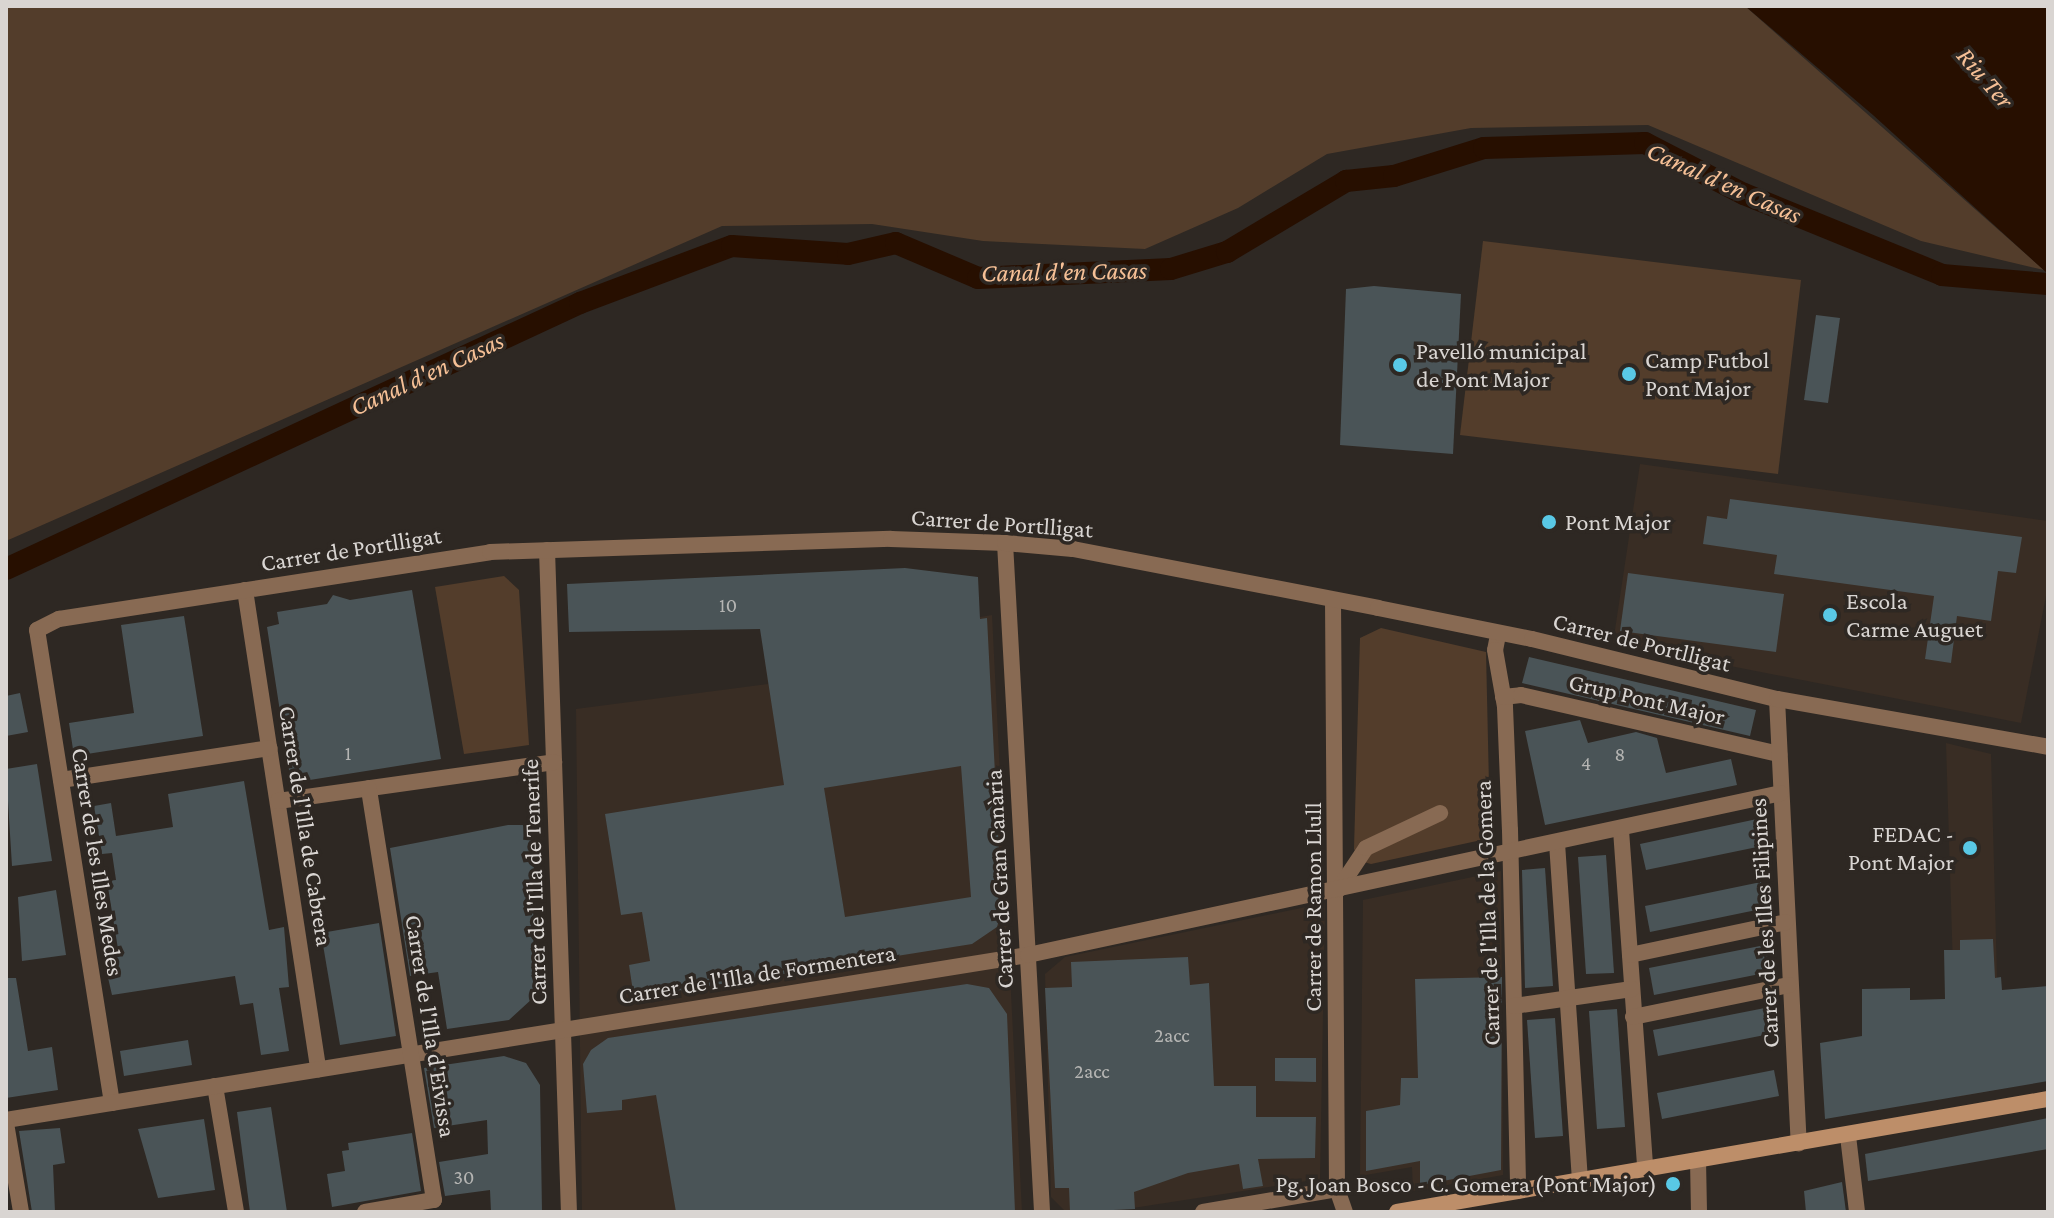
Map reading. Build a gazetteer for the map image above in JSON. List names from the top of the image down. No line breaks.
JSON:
{"streets":{"street":["Carrer de Portlligat","Grup Pont Major","Carrer de l'Illa de Cabrera","Carrer de les Illes Medes","Carrer de Gran Canària","Carrer de l'Illa de Tenerife","Carrer de Ramon Llull","Carrer de l'Illa de la Gomera","Carrer de les Illes Filipines","Carrer de l'Illa de Formentera","Carrer de l'Illa d'Eivissa"]},"crossings":[["Carrer de Portlligat","Carrer de l'Illa de Cabrera"],["Carrer de Portlligat","Carrer de les Illes Medes"],["Carrer de Portlligat","Carrer de Gran Canària"],["Carrer de Portlligat","Carrer de l'Illa de Tenerife"],["Carrer de Portlligat","Carrer de Ramon Llull"],["Carrer de Portlligat","Carrer de l'Illa de la Gomera"],["Carrer de Portlligat","Carrer de les Illes Filipines"],["Grup Pont Major","Carrer de l'Illa de la Gomera"],["Grup Pont Major","Carrer de les Illes Filipines"],["Carrer de l'Illa de Cabrera","Carrer de l'Illa de Formentera"],["Carrer de les Illes Medes","Carrer de l'Illa de Formentera"],["Carrer de Gran Canària","Carrer de l'Illa de Formentera"],["Carrer de l'Illa de Tenerife","Carrer de l'Illa de Formentera"],["Carrer de Ramon Llull","Carrer de l'Illa de Formentera"],["Carrer de l'Illa de la Gomera","Carrer de l'Illa de Formentera"],["Carrer de l'Illa de Formentera","Carrer de l'Illa d'Eivissa"]],"water":["Riu Ter","Canal d'en Casas"],"places":["Pavelló municipal de Pont Major","Camp Futbol Pont Major","Pont Major","Escola Carme Auguet","FEDAC - Pont Major","Pg. Joan Bosco - C. Gomera (Pont Major)"],"house_numbers":["10","1","8","4","2acc","2acc","30"]}
